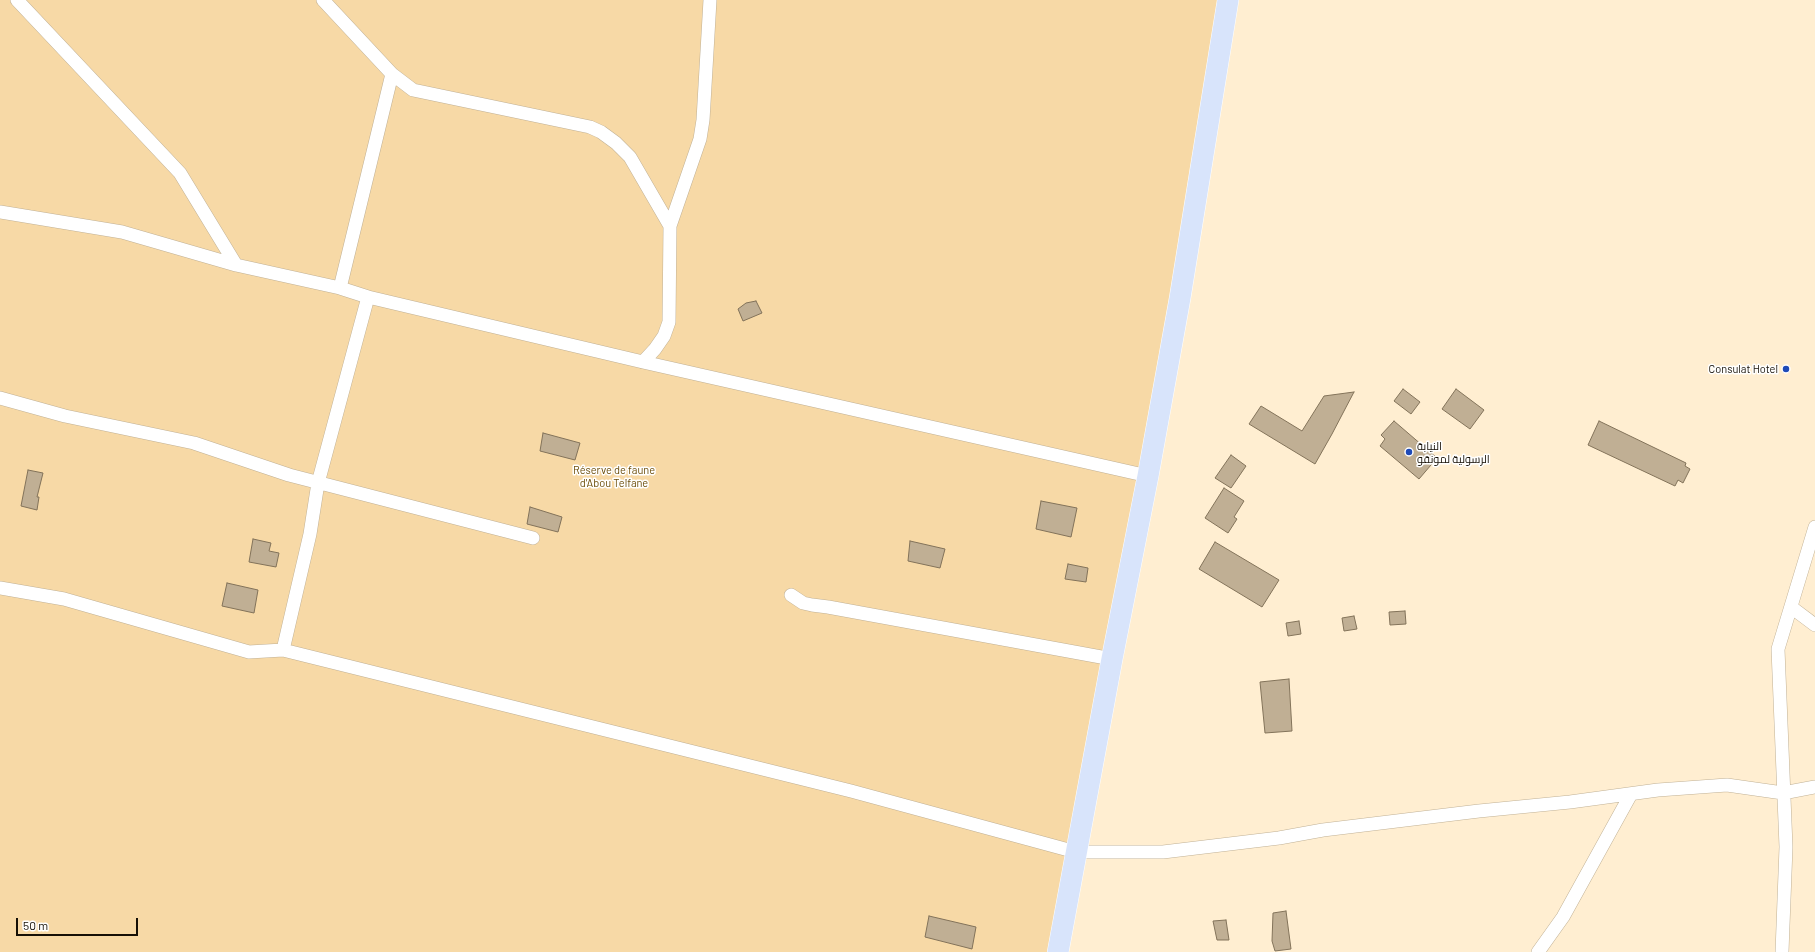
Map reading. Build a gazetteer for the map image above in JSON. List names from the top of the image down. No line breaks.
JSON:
{"parks":["Réserve de faune d'Abou Telfane"],"places":["Consulat Hotel","النيابة الرسولية لمونقو"],"scale_bar":"50 m"}
